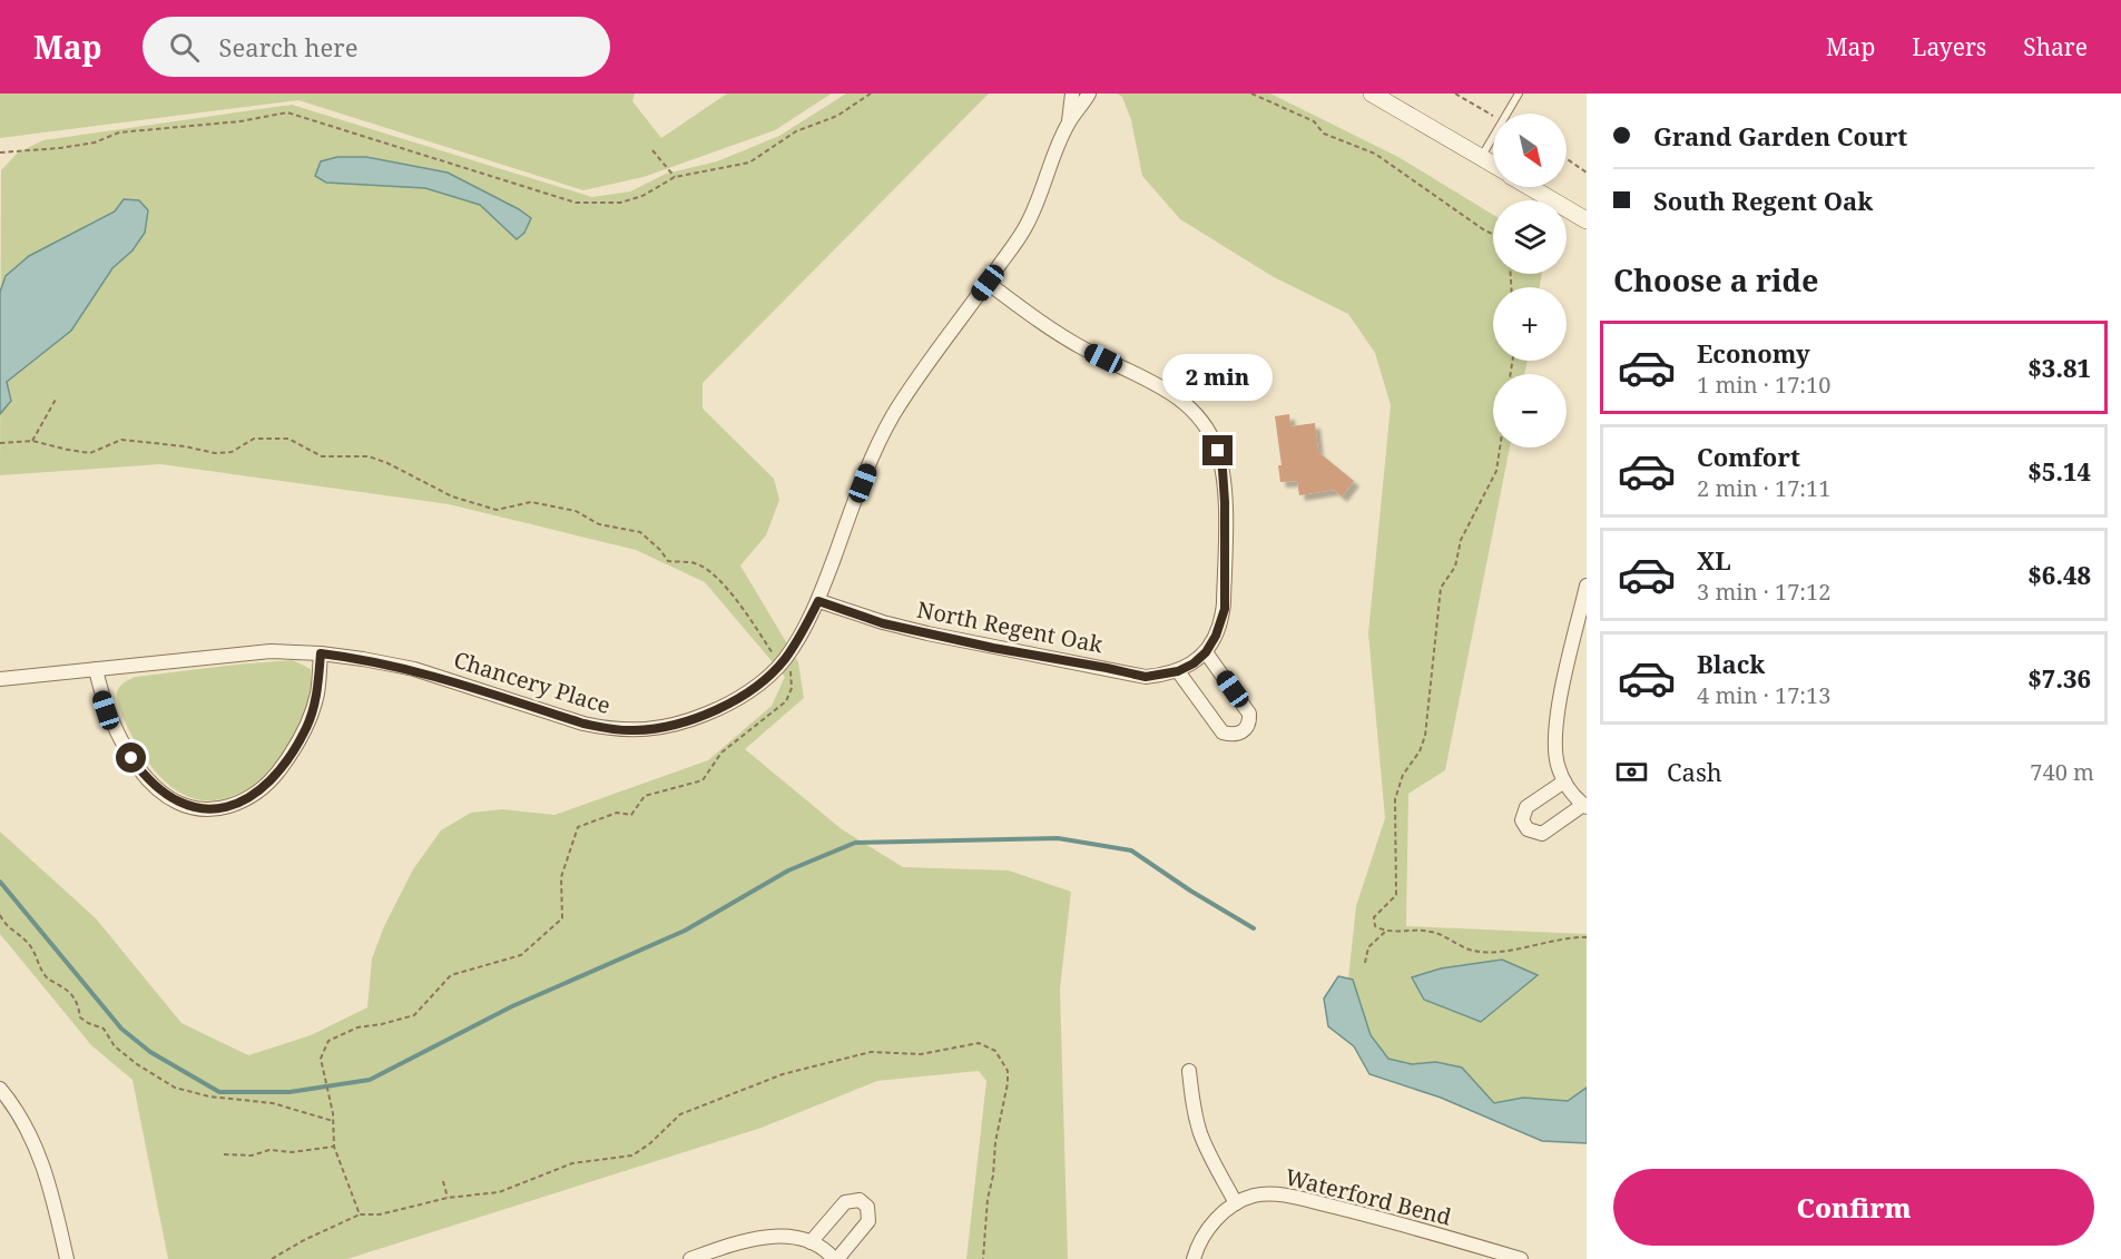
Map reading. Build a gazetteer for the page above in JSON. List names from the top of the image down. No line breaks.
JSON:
{"streets":{"street":["North Regent Oak","Chancery Place","Waterford Bend"]},"crossings":[["North Regent Oak","Chancery Place"]],"north":"bottom right","page":{"header":"Map","search":"Search here","nav":["Map","Layers","Share"],"banner":["Grand Garden Court","South Regent Oak"],"map_buttons":["+","−"],"heading":"Choose a ride","list":[{"name":"Economy","note":"1 min · 17:10","value":"$3.81"},{"name":"Comfort","note":"2 min · 17:11","value":"$5.14"},{"name":"XL","note":"3 min · 17:12","value":"$6.48"},{"name":"Black","note":"4 min · 17:13","value":"$7.36"}],"bubble":"2 min","pay":["Cash","740 m"],"buttons":"Confirm"}}
